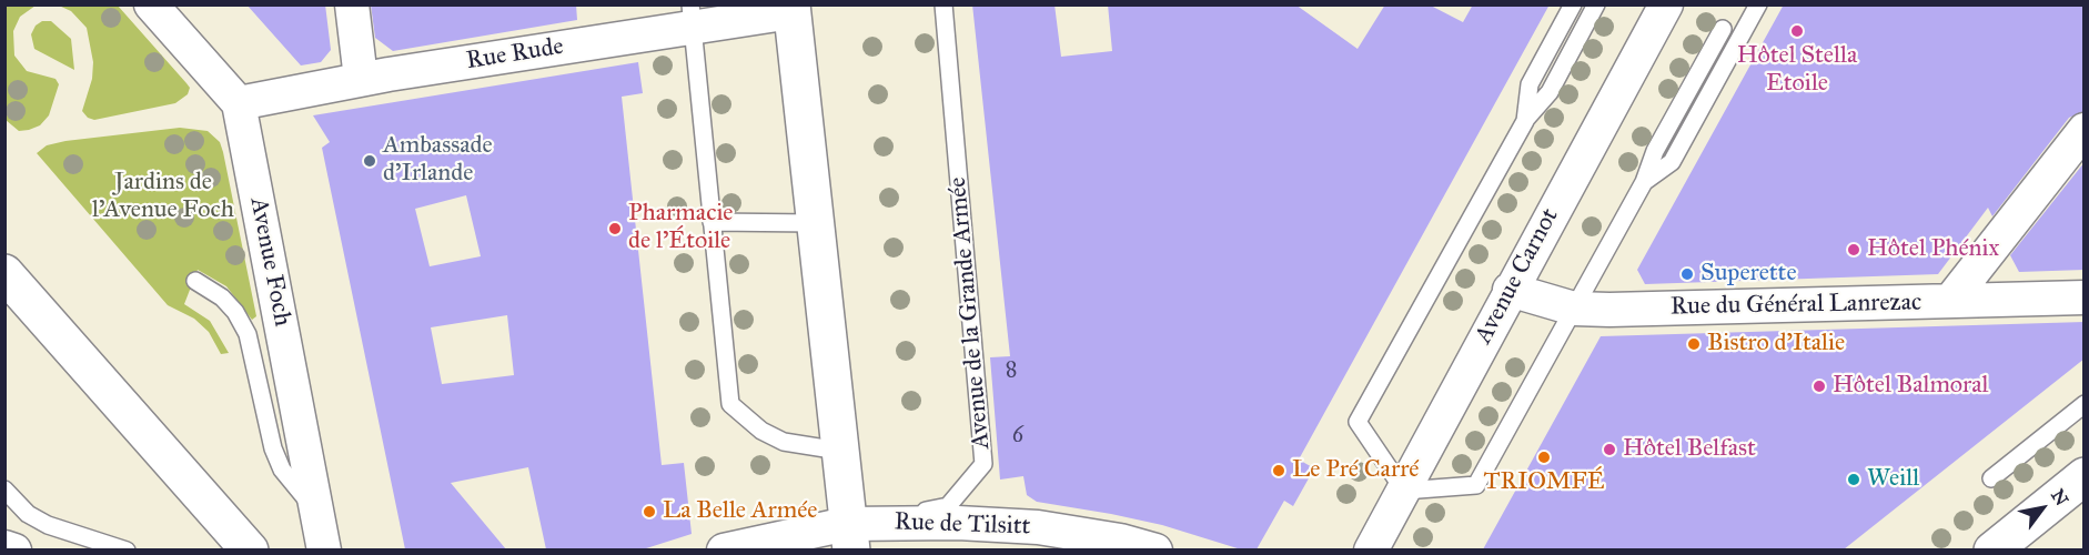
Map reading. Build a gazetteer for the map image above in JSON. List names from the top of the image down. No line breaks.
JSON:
{"streets":{"street":["Rue Rude","Avenue Foch","Avenue Carnot","Rue du Général Lanrezac","Rue de Tilsitt"],"lane":["Avenue de la Grande Armée"]},"crossings":[["Rue Rude","Avenue Foch"],["Avenue Carnot","Rue du Général Lanrezac"],["Avenue de la Grande Armée","Rue de Tilsitt"]],"parks":["Jardins de l'Avenue Foch"],"places":["Hôtel Stella Etoile","Ambassade d'Irlande","Pharmacie de l'Étoile","Hôtel Phénix","Superette","Bistro d'Italie","Hôtel Balmoral","Hôtel Belfast","TRIOMFÉ","Le Pré Carré","Weill","La Belle Armée"],"house_numbers":["8","6"],"north":"top right"}
